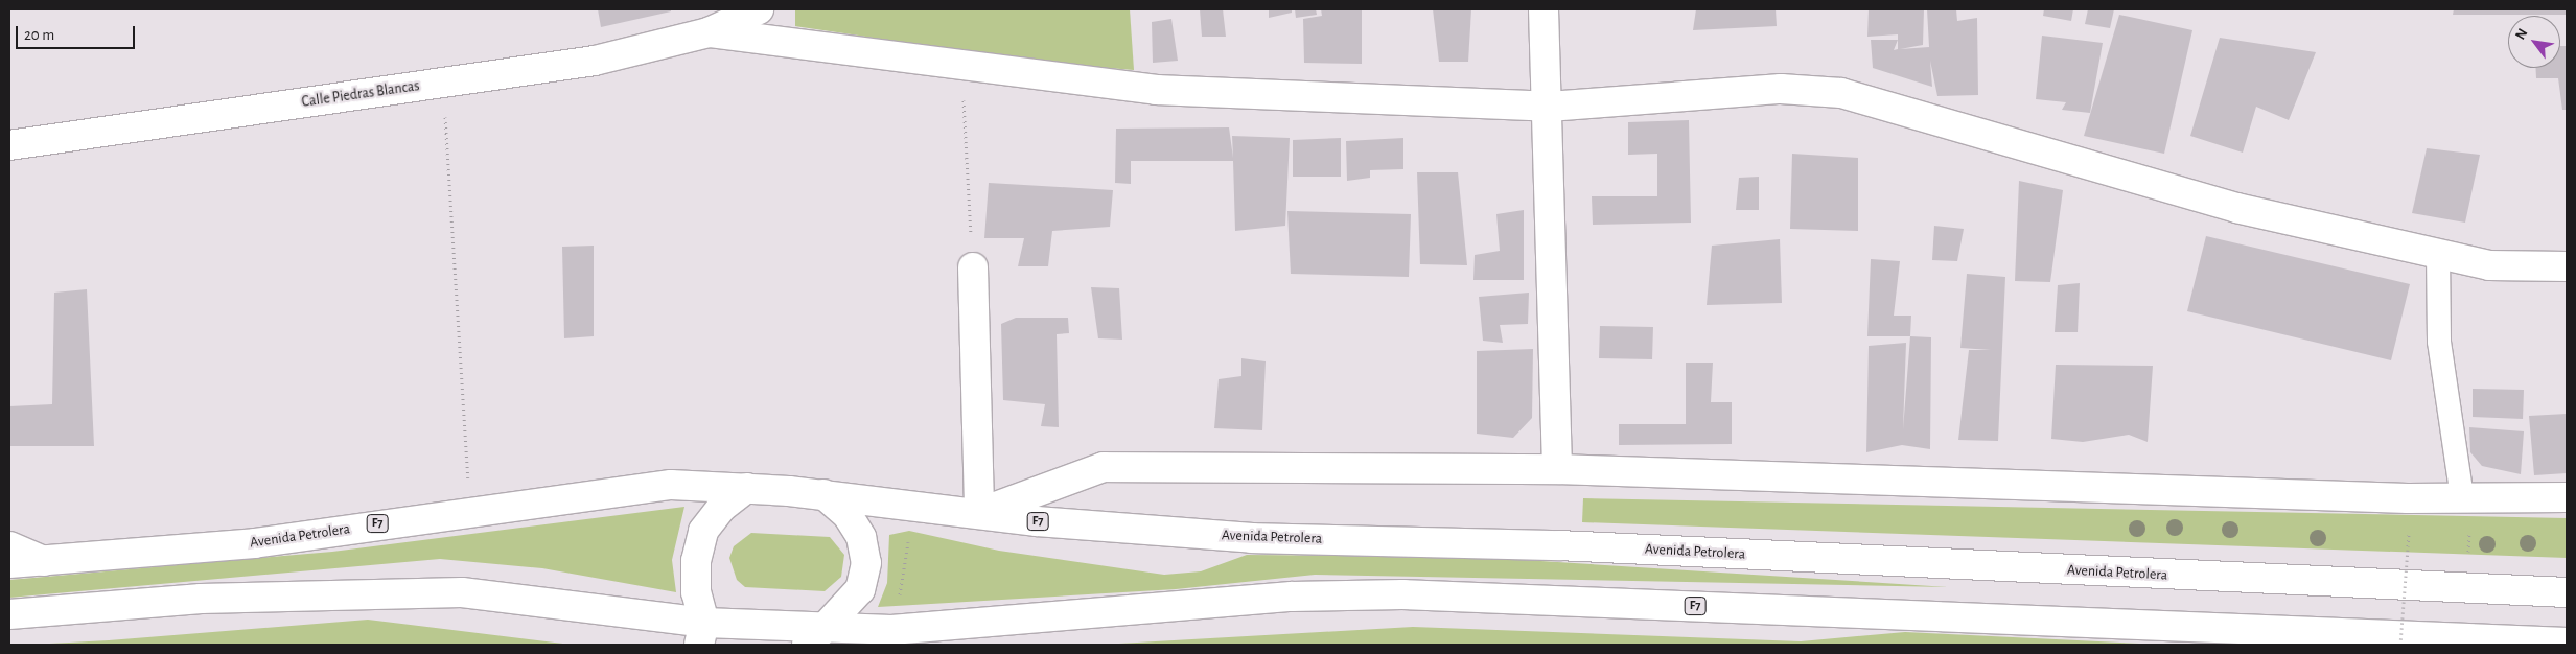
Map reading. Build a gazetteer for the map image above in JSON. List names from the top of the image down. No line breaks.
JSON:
{"streets":{"main road":["Calle Piedras Blancas","F7","Avenida Petrolera"]},"crossings":[["F7","Avenida Petrolera"]],"scale_bar":"20 m","north":"top left"}
